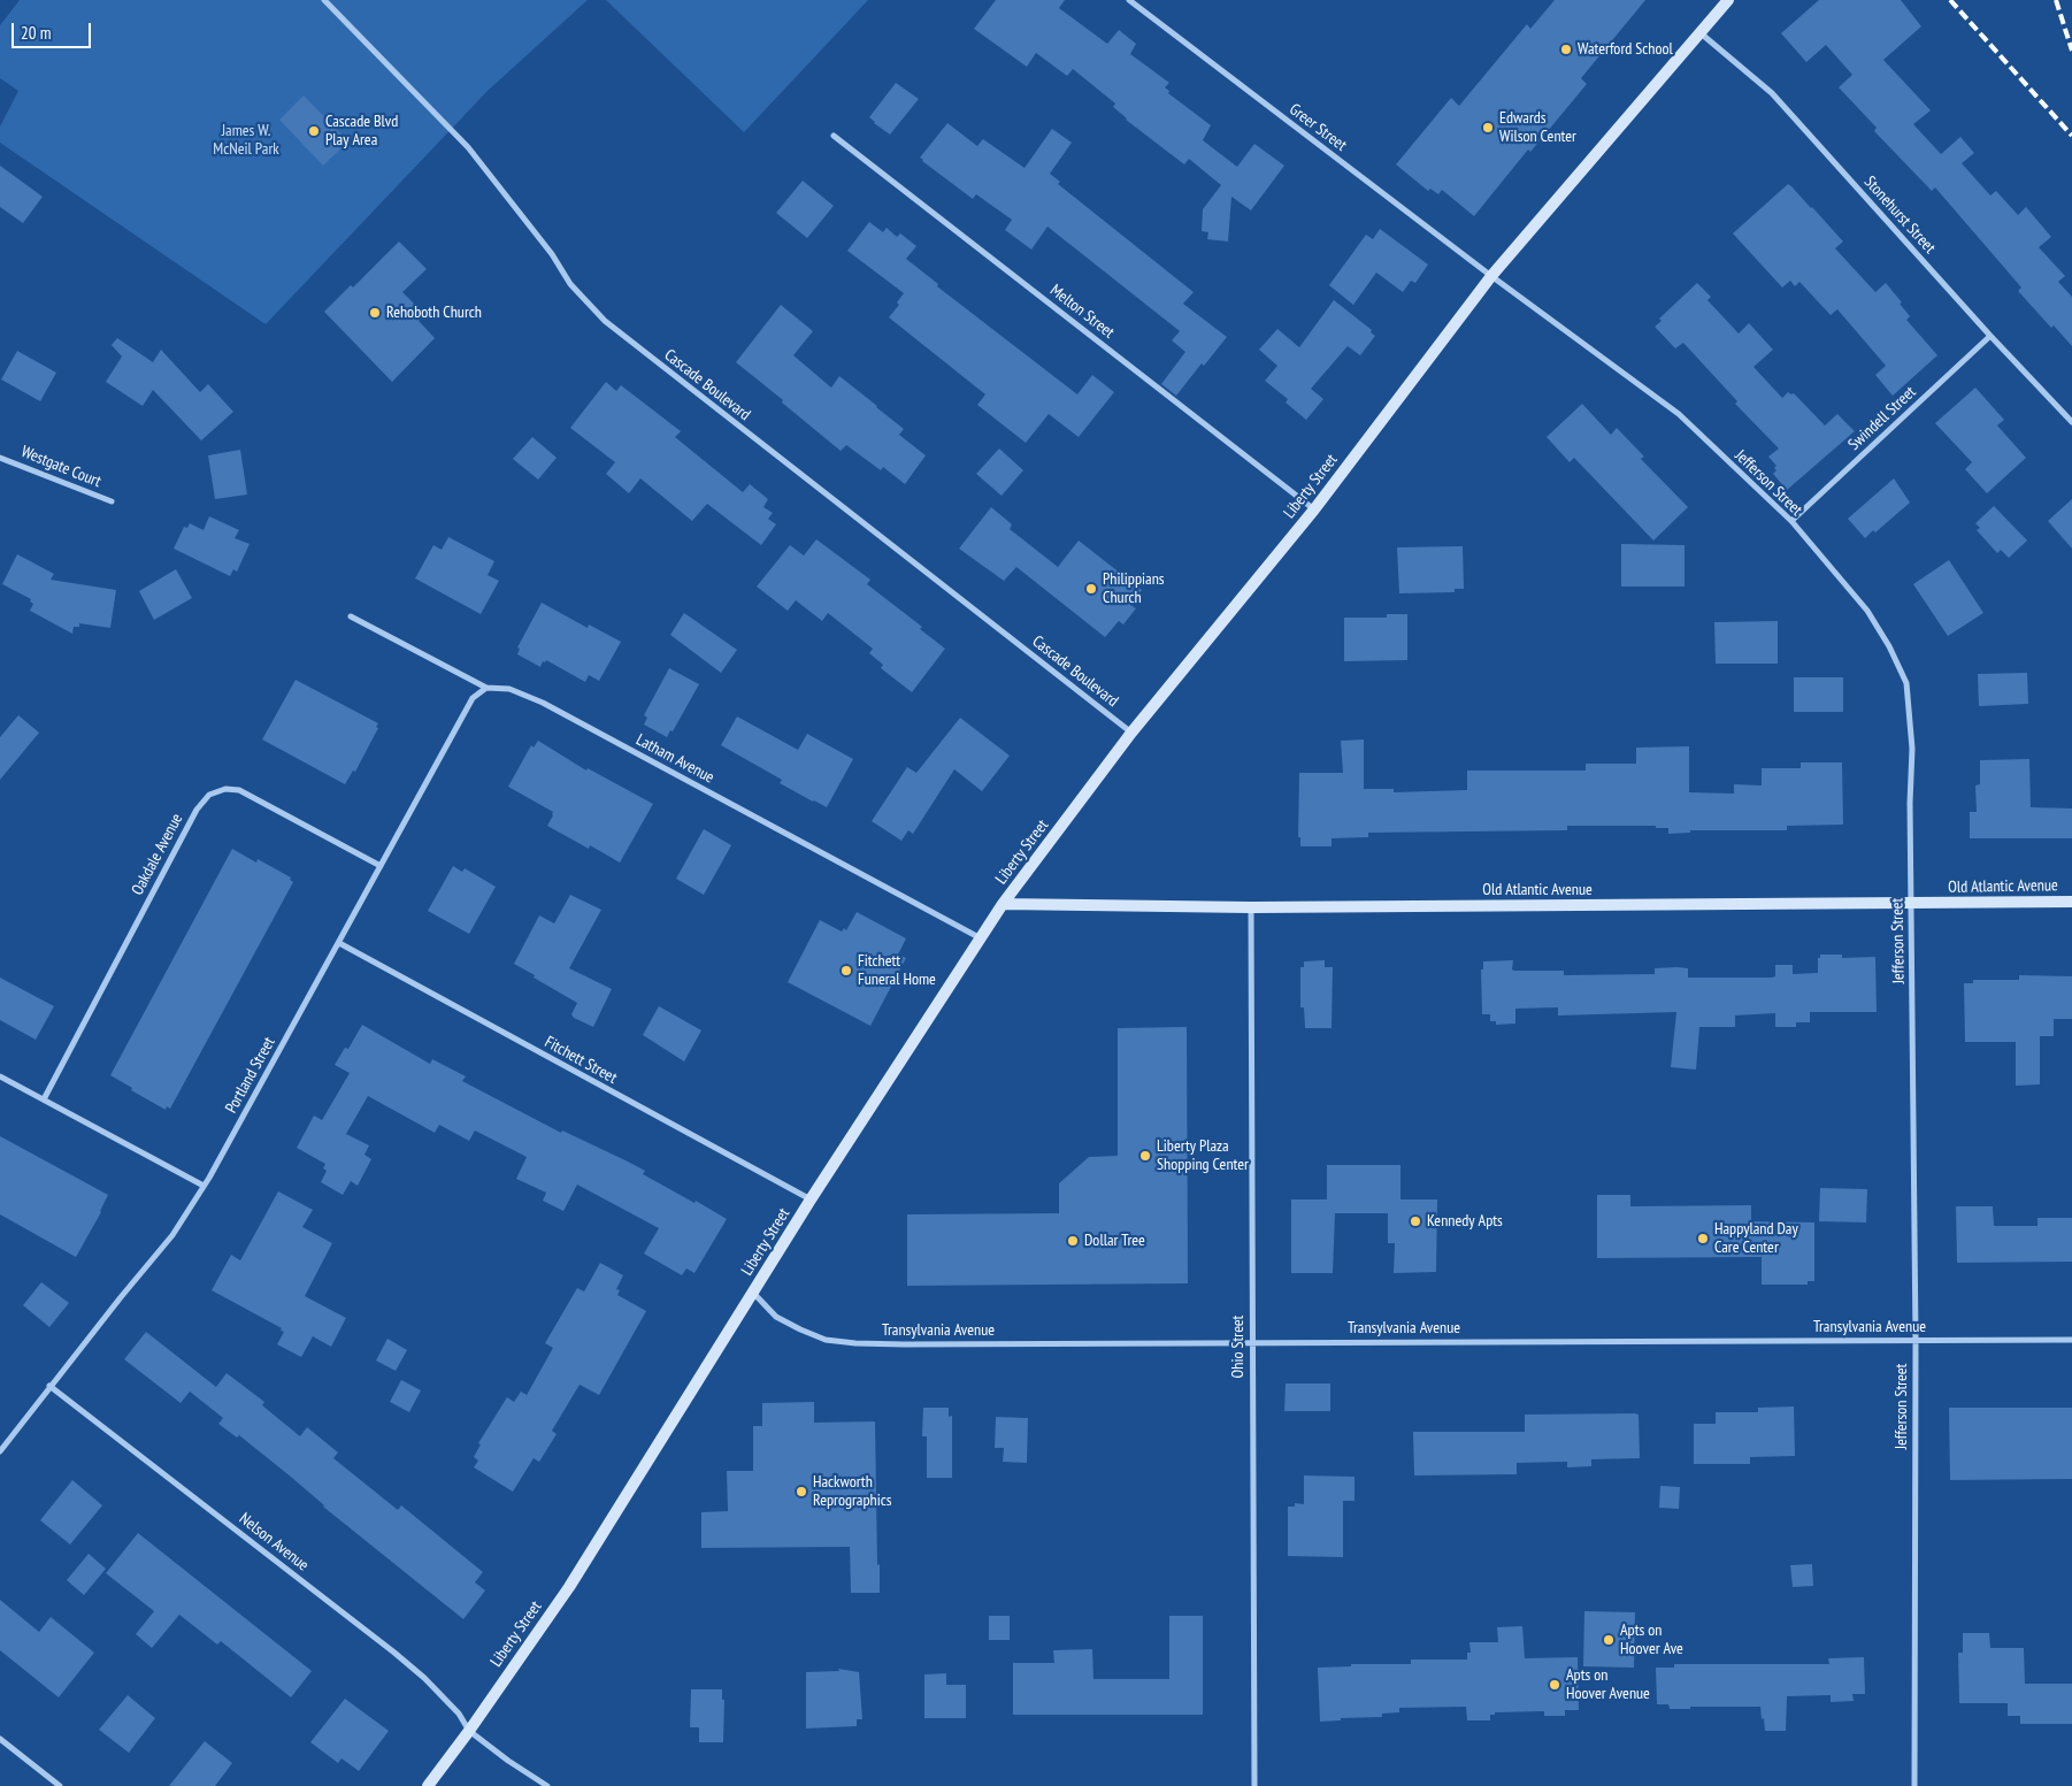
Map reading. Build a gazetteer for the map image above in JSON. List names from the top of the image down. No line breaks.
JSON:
{"streets":{"main road":["Liberty Street","Old Atlantic Avenue"],"street":["Greer Street","Stonehurst Street","Melton Street","Cascade Boulevard","Swindell Street","Westgate Court","Jefferson Street","Latham Avenue","Oakdale Avenue","Fitchett Street","Portland Street","Transylvania Avenue","Ohio Street","Nelson Avenue"]},"crossings":[["Greer Street","Jefferson Street"],["Greer Street","Liberty Street"],["Stonehurst Street","Swindell Street"],["Stonehurst Street","Liberty Street"],["Melton Street","Liberty Street"],["Cascade Boulevard","Liberty Street"],["Swindell Street","Jefferson Street"],["Jefferson Street","Liberty Street"],["Jefferson Street","Old Atlantic Avenue"],["Jefferson Street","Transylvania Avenue"],["Liberty Street","Latham Avenue"],["Liberty Street","Old Atlantic Avenue"],["Liberty Street","Fitchett Street"],["Liberty Street","Transylvania Avenue"],["Liberty Street","Nelson Avenue"],["Latham Avenue","Portland Street"],["Oakdale Avenue","Portland Street"],["Old Atlantic Avenue","Ohio Street"],["Fitchett Street","Portland Street"],["Portland Street","Nelson Avenue"],["Transylvania Avenue","Ohio Street"]],"parks":["James W. McNeil Park"],"places":["Waterford School","Edwards Wilson Center","Cascade Blvd Play Area","Rehoboth Church","Philippians Church","Fitchett Funeral Home","Liberty Plaza Shopping Center","Kennedy Apts","Happyland Day Care Center","Dollar Tree","Hackworth Reprographics","Apts on Hoover Ave","Apts on Hoover Avenue"],"scale_bar":"20 m"}
